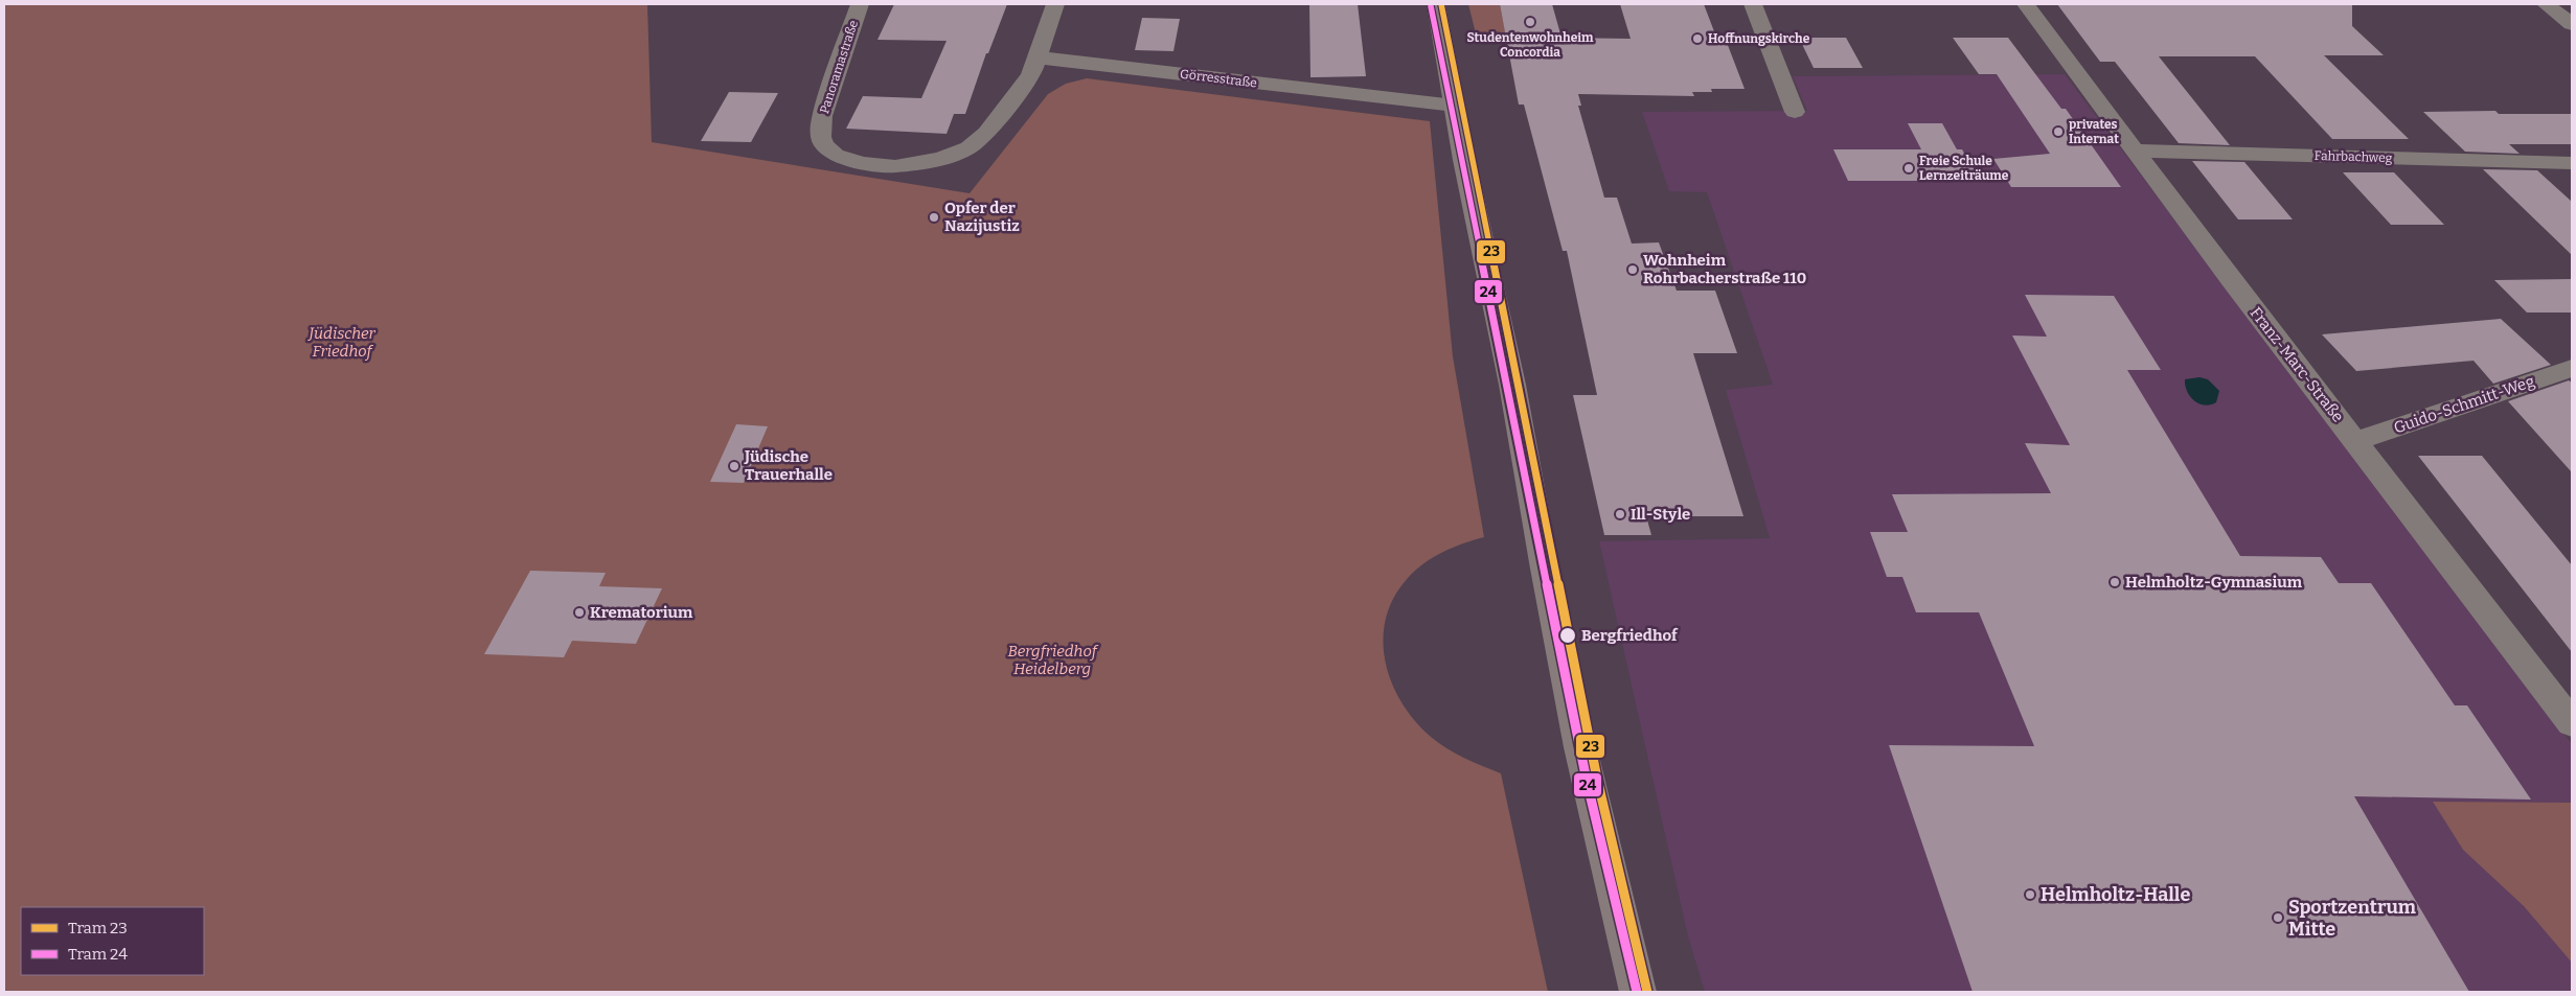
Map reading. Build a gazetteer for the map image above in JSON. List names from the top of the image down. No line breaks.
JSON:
{"streets":{"street":["Panoramastraße","Görresstraße","Fahrbachweg","Franz-Marc-Straße","Guido-Schmitt-Weg"]},"crossings":[["Panoramastraße","Görresstraße"],["Fahrbachweg","Franz-Marc-Straße"],["Franz-Marc-Straße","Guido-Schmitt-Weg"]],"parks":["Jüdischer Friedhof","Bergfriedhof Heidelberg"],"places":["Studentenwohnheim Concordia","Hoffnungskirche","privates Internat","Freie Schule Lernzeiträume","Opfer der Nazijustiz","Wohnheim Rohrbacherstraße 110","Jüdische Trauerhalle","Ill-Style","Helmholtz-Gymnasium","Krematorium","Bergfriedhof","Helmholtz-Halle","Sportzentrum Mitte"],"lines":["tram line 23","tram line 24"],"legend":["Tram 23","Tram 24"]}
